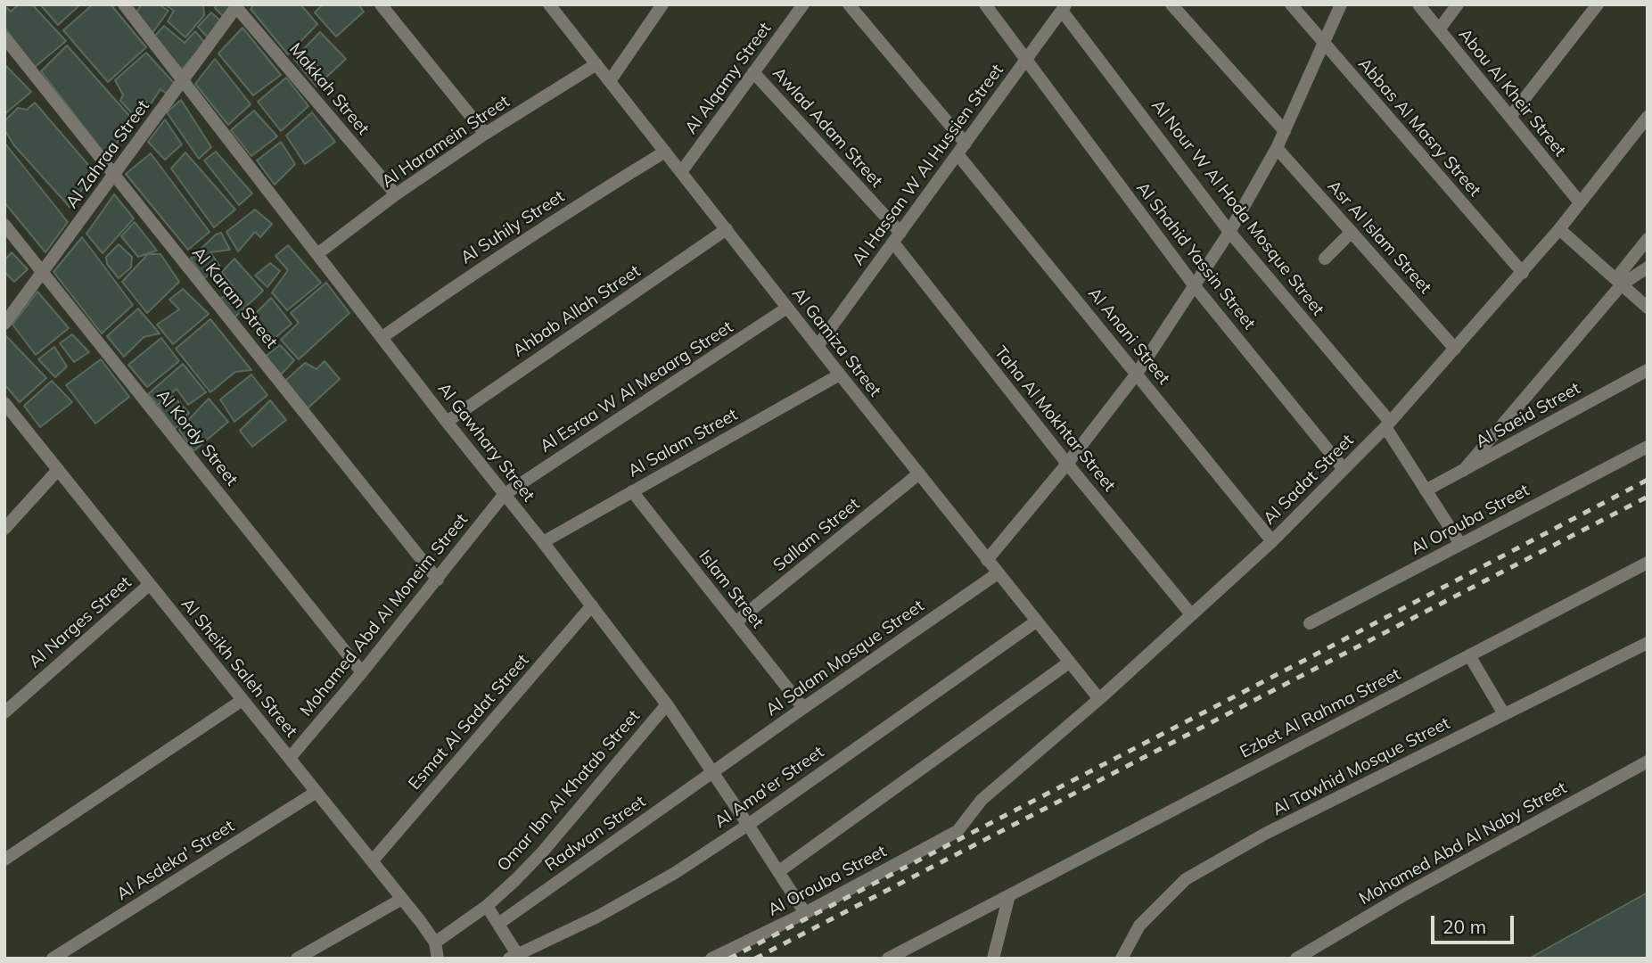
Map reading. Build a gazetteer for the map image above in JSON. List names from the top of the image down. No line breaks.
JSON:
{"streets":{"street":["Al Alqamy Street","Makkah Street","Abou Al Kheir Street","Awlad Adam Street","Abbas Al Masry Street","Al Haramein Street","Al Zahraa Street","Al Hassan W Al Hussien Street","Al Nour W Al Hoda Mosque Street","Al Suhily Street","Asr Al Islam Street","Al Shahid Yassin Street","Al Karam Street","Ahbab Allah Street","Al Anani Street","Al Gamiza Street","Al Esraa W Al Meaarg Street","Al Saeid Street","Taha Al Mokhtar Street","Al Kordy Street","Al Gawhary Street","Al Salam Street","Al Sadat Street","Al Orouba Street","Sallam Street","Islam Street","Mohamed Abd Al Moneim Street","Al Narges Street","Al Salam Mosque Street","Al Sheikh Saleh Street","Ezbet Al Rahma Street","Esmat Al Sadat Street","Al Tawhid Mosque Street","Al Ama'er Street","Omar Ibn Al Khatab Street","Radwan Street","Mohamed Abd Al Naby Street","Al Asdeka' Street"]},"crossings":[["Al Alqamy Street","Awlad Adam Street"],["Al Alqamy Street","Al Gamiza Street"],["Makkah Street","Al Haramein Street"],["Makkah Street","Al Zahraa Street"],["Abou Al Kheir Street","Al Sadat Street"],["Awlad Adam Street","Al Hassan W Al Hussien Street"],["Awlad Adam Street","Taha Al Mokhtar Street"],["Abbas Al Masry Street","Al Sadat Street"],["Al Haramein Street","Al Gamiza Street"],["Al Haramein Street","Al Gawhary Street"],["Al Zahraa Street","Al Karam Street"],["Al Zahraa Street","Al Kordy Street"],["Al Zahraa Street","Al Gawhary Street"],["Al Hassan W Al Hussien Street","Al Nour W Al Hoda Mosque Street"],["Al Hassan W Al Hussien Street","Al Shahid Yassin Street"],["Al Hassan W Al Hussien Street","Al Anani Street"],["Al Hassan W Al Hussien Street","Al Gamiza Street"],["Al Hassan W Al Hussien Street","Taha Al Mokhtar Street"],["Al Nour W Al Hoda Mosque Street","Al Saeid Street"],["Al Nour W Al Hoda Mosque Street","Al Sadat Street"],["Al Nour W Al Hoda Mosque Street","Al Orouba Street"],["Al Suhily Street","Al Gamiza Street"],["Al Suhily Street","Al Gawhary Street"],["Asr Al Islam Street","Al Sadat Street"],["Al Shahid Yassin Street","Al Sadat Street"],["Al Karam Street","Mohamed Abd Al Moneim Street"],["Ahbab Allah Street","Al Gamiza Street"],["Ahbab Allah Street","Al Gawhary Street"],["Al Anani Street","Al Sadat Street"],["Al Gamiza Street","Al Esraa W Al Meaarg Street"],["Al Gamiza Street","Al Salam Street"],["Al Gamiza Street","Al Sadat Street"],["Al Gamiza Street","Sallam Street"],["Al Gamiza Street","Al Salam Mosque Street"],["Al Gamiza Street","Al Ama'er Street"],["Al Esraa W Al Meaarg Street","Al Gawhary Street"],["Al Esraa W Al Meaarg Street","Mohamed Abd Al Moneim Street"],["Taha Al Mokhtar Street","Al Sadat Street"],["Al Kordy Street","Mohamed Abd Al Moneim Street"],["Al Gawhary Street","Al Salam Street"],["Al Gawhary Street","Al Orouba Street"],["Al Gawhary Street","Mohamed Abd Al Moneim Street"],["Al Gawhary Street","Al Salam Mosque Street"],["Al Gawhary Street","Esmat Al Sadat Street"],["Al Gawhary Street","Al Ama'er Street"],["Al Gawhary Street","Omar Ibn Al Khatab Street"],["Al Gawhary Street","Radwan Street"],["Al Salam Street","Islam Street"],["Al Sadat Street","Al Orouba Street"],["Sallam Street","Islam Street"],["Islam Street","Al Salam Mosque Street"],["Mohamed Abd Al Moneim Street","Al Sheikh Saleh Street"],["Al Narges Street","Al Sheikh Saleh Street"],["Al Salam Mosque Street","Radwan Street"],["Al Sheikh Saleh Street","Esmat Al Sadat Street"],["Al Sheikh Saleh Street","Omar Ibn Al Khatab Street"],["Al Sheikh Saleh Street","Al Asdeka' Street"]],"scale_bar":"20 m"}
